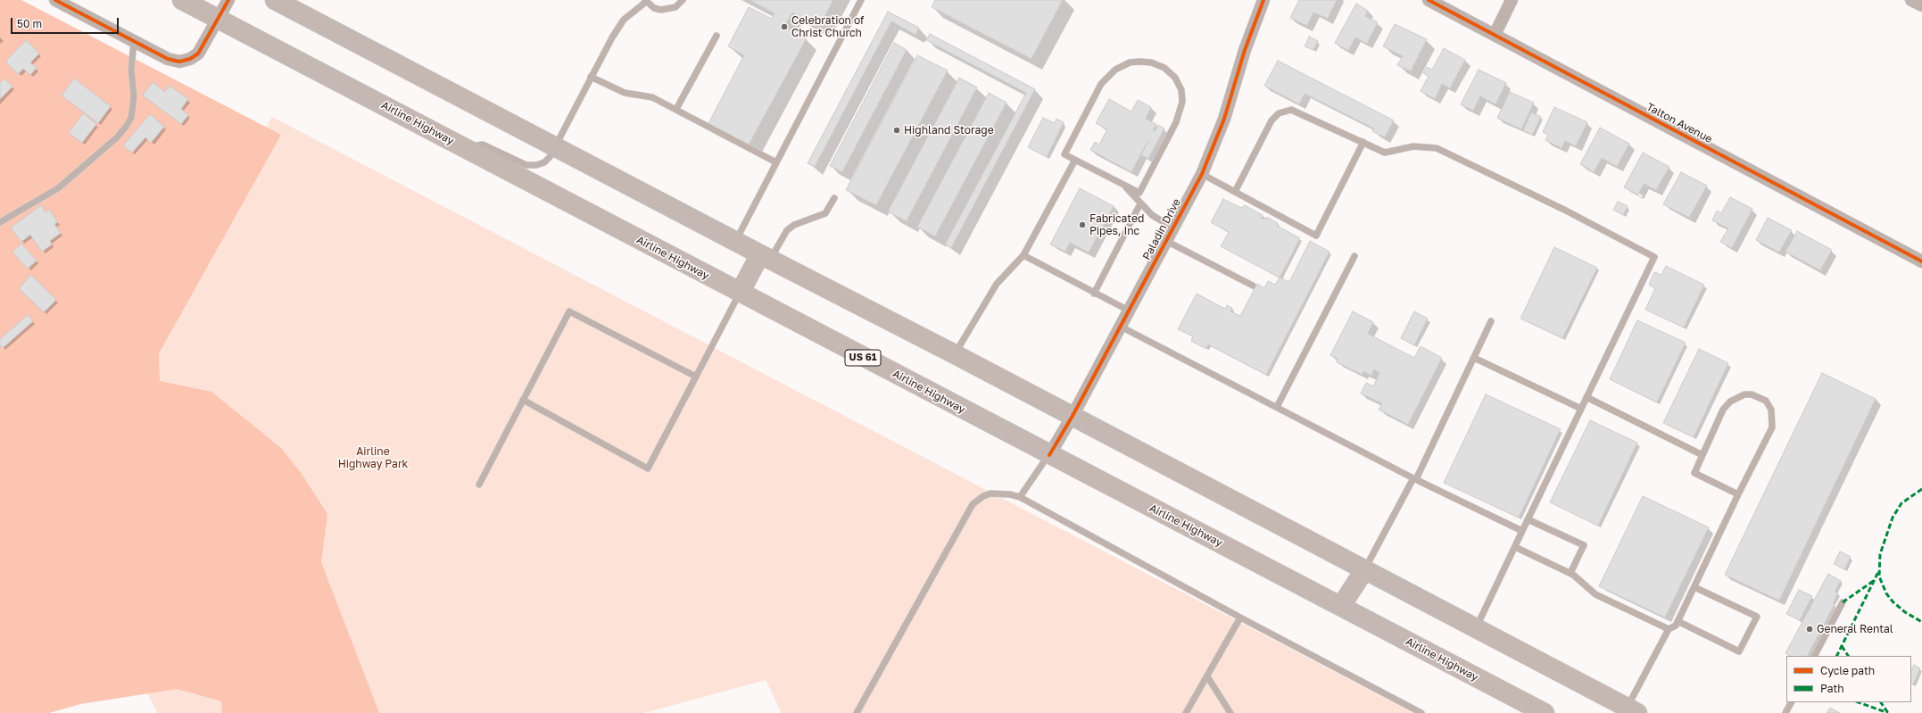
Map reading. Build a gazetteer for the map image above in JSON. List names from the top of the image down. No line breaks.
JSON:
{"streets":{"highway":["Airline Highway","US 61"],"street":["Talton Avenue","Paladin Drive"]},"crossings":[["Airline Highway","Paladin Drive"]],"parks":["Airline Highway Park"],"places":["Celebration of Christ Church","Highland Storage","Fabricated Pipes, Inc","General Rental"],"legend":["Cycle path","Path"],"scale_bar":"50 m"}
